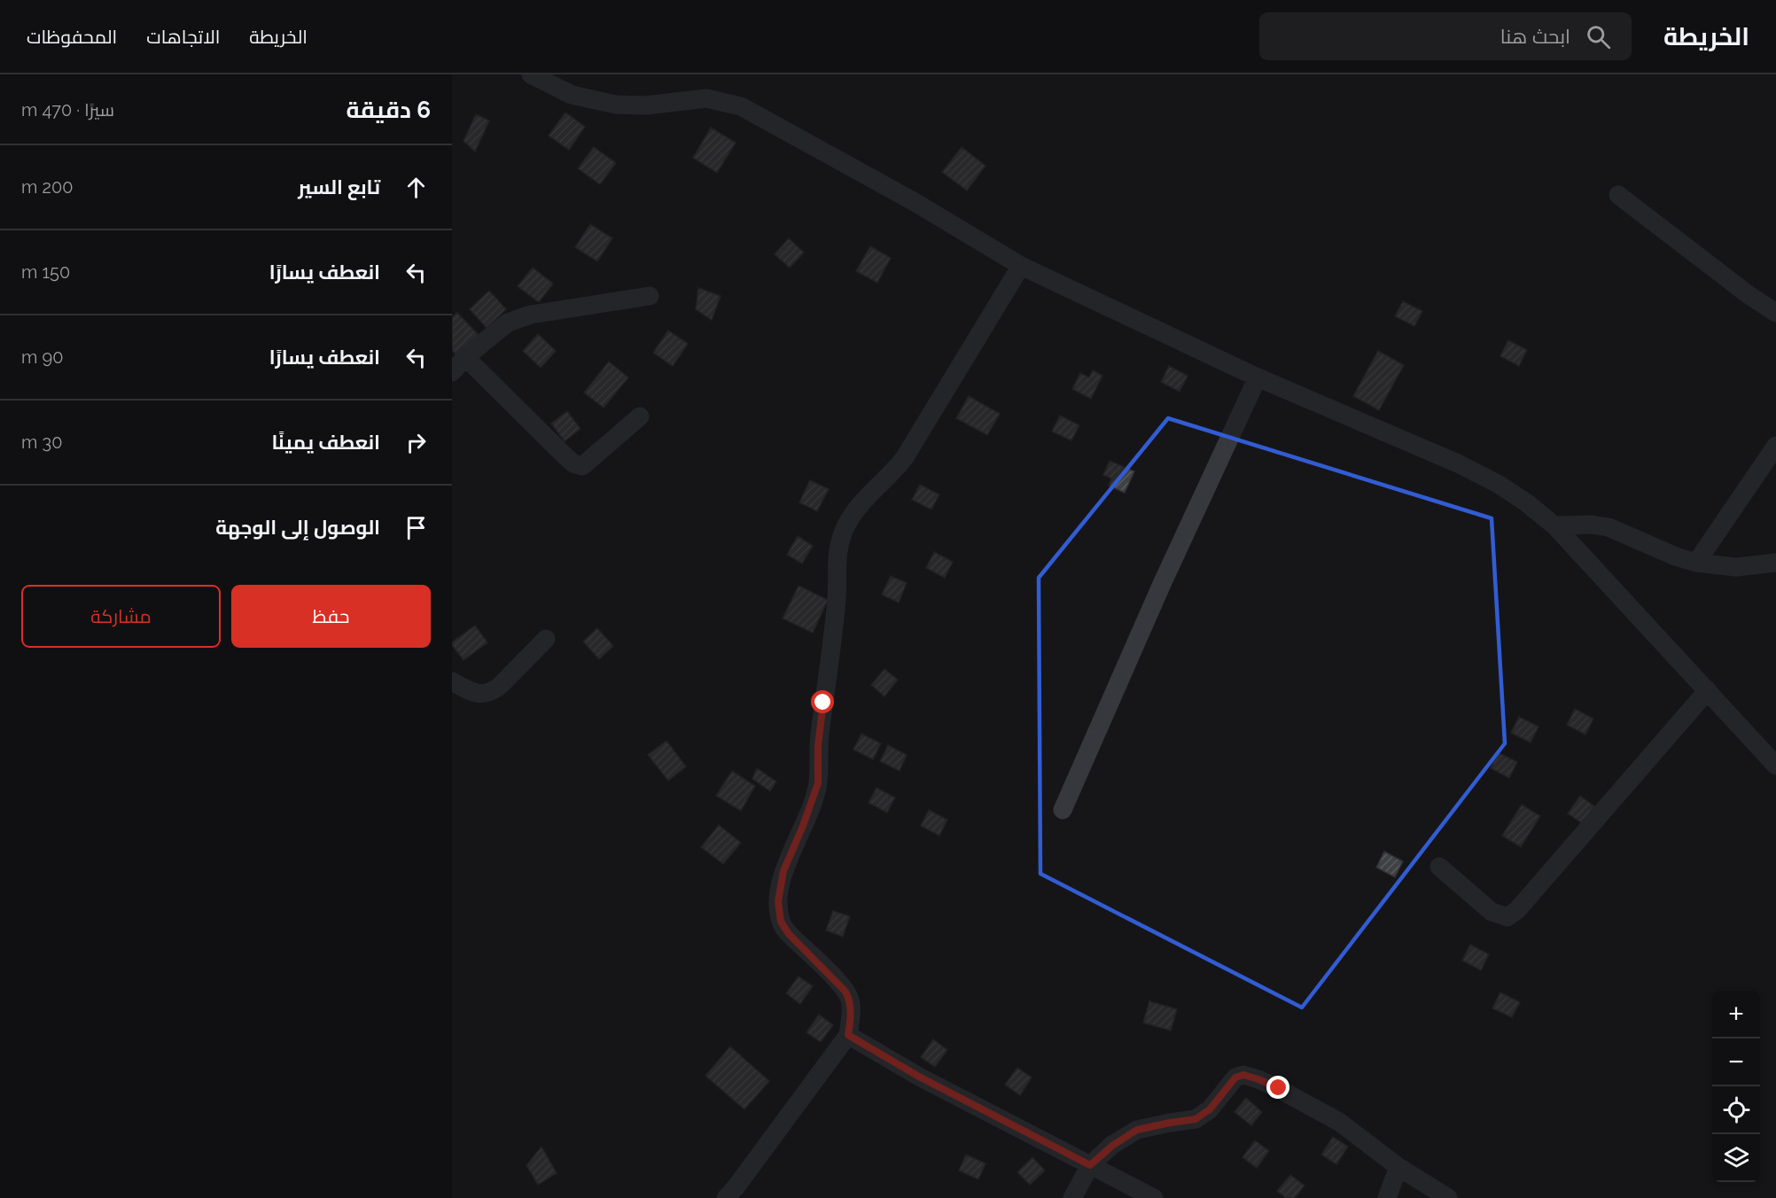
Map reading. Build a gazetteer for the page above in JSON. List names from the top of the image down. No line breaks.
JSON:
{"page":{"header":"الخريطة","search":"ابحث هنا","nav":["الخريطة","الاتجاهات","المحفوظات"],"heading":["6 دقيقة","سيرًا · 470 m"],"list":[["تابع السير","200 m"],["انعطف يسارًا","150 m"],["انعطف يسارًا","90 m"],["انعطف يمينًا","30 m"],"الوصول إلى الوجهة"],"buttons":["حفظ","مشاركة"],"map_buttons":["+","−"]}}
